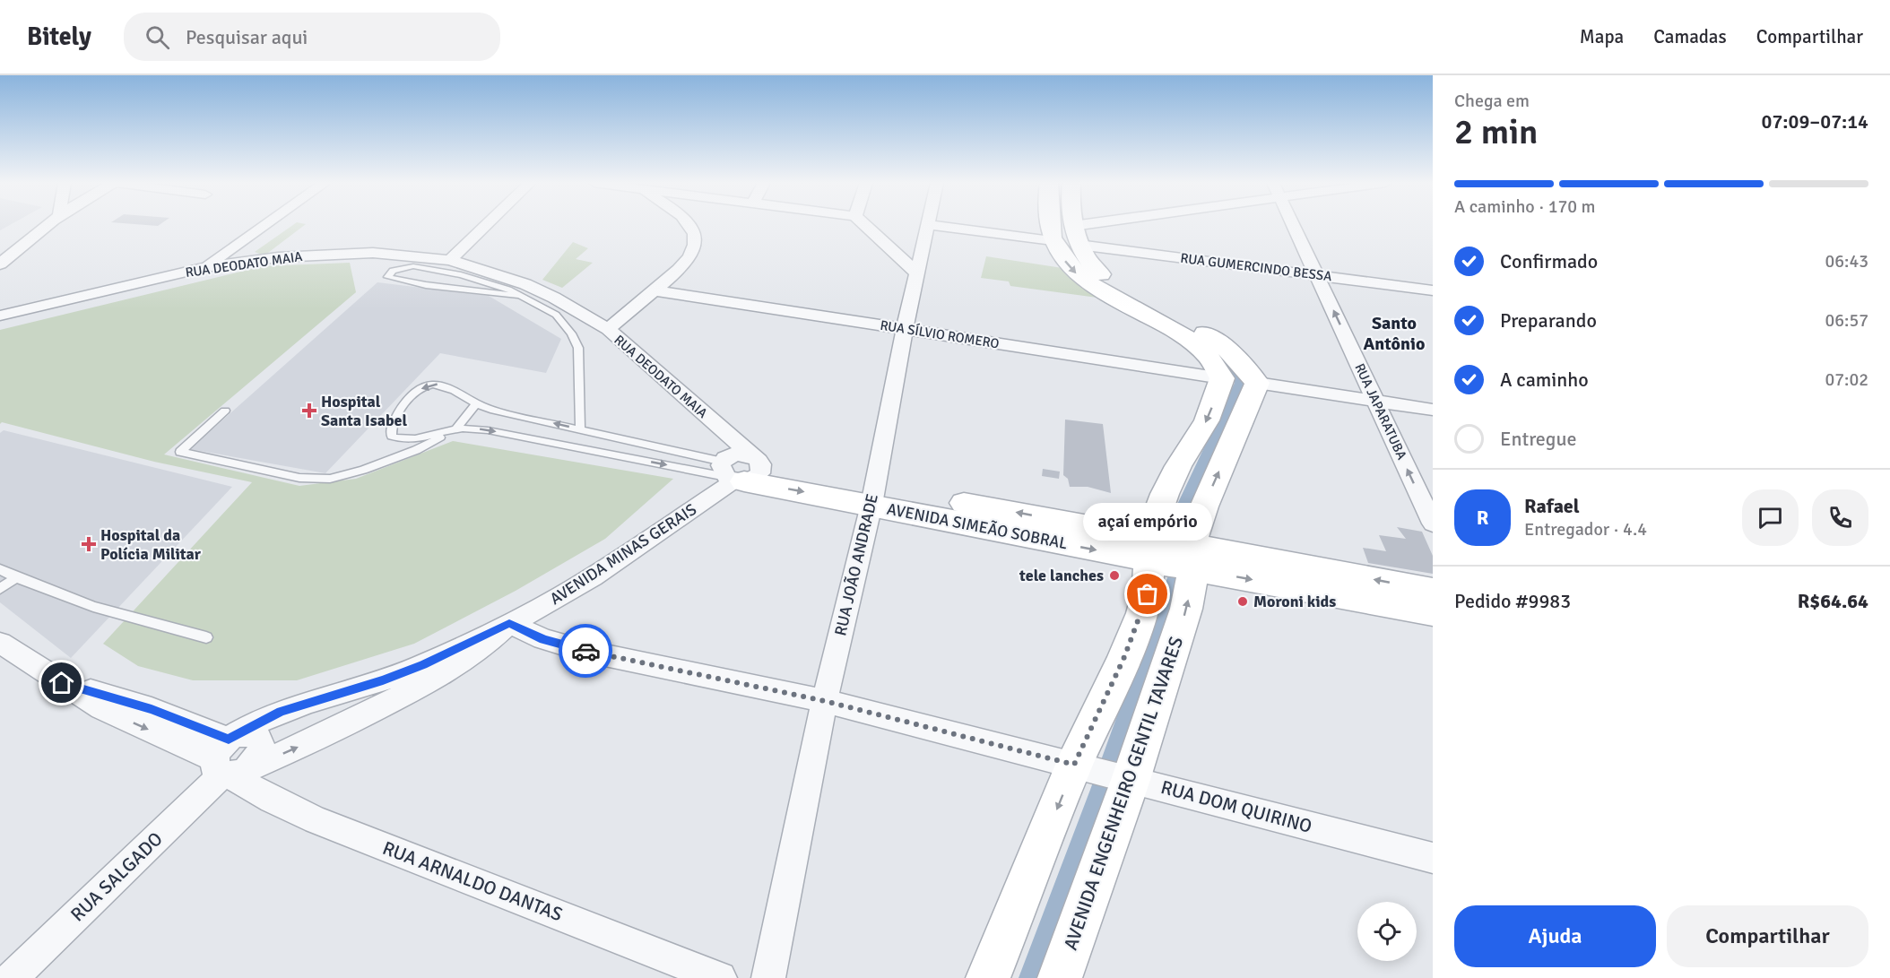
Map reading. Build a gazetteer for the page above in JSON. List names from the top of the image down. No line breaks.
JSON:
{"streets":{"main road":["AVENIDA SIMEÃO SOBRAL","AVENIDA ENGENHEIRO GENTIL TAVARES"],"street":["RUA DEODATO MAIA","RUA GUMERCINDO BESSA","RUA SÍLVIO ROMERO","RUA JAPARATUBA","AVENIDA MINAS GERAIS","RUA JOÃO ANDRADE","RUA DOM QUIRINO","RUA SALGADO","RUA ARNALDO DANTAS"]},"crossings":[["RUA DEODATO MAIA","AVENIDA SIMEÃO SOBRAL"],["RUA DEODATO MAIA","AVENIDA MINAS GERAIS"],["RUA GUMERCINDO BESSA","RUA JAPARATUBA"],["RUA SÍLVIO ROMERO","RUA JOÃO ANDRADE"],["AVENIDA SIMEÃO SOBRAL","AVENIDA MINAS GERAIS"],["AVENIDA SIMEÃO SOBRAL","RUA JOÃO ANDRADE"],["AVENIDA SIMEÃO SOBRAL","AVENIDA ENGENHEIRO GENTIL TAVARES"],["AVENIDA MINAS GERAIS","RUA DOM QUIRINO"],["AVENIDA MINAS GERAIS","RUA SALGADO"],["AVENIDA MINAS GERAIS","RUA ARNALDO DANTAS"],["RUA JOÃO ANDRADE","RUA DOM QUIRINO"],["AVENIDA ENGENHEIRO GENTIL TAVARES","RUA DOM QUIRINO"],["RUA SALGADO","RUA ARNALDO DANTAS"]],"one_way":["RUA JAPARATUBA"],"districts":["Santo Antônio"],"places":{"health":["Hospital Santa Isabel","Hospital da Polícia Militar"],"other":["tele lanches","açaí empório","Moroni kids"]},"page":{"header":"Bitely","search":"Pesquisar aqui","nav":["Mapa","Camadas","Compartilhar"],"heading":["2 min","Chega em","07:09–07:14"],"panel":["Rafael","Entregador · 4.4","Pedido #9983","R$64.64"],"bar":"A caminho · 170 m","list":[["Confirmado","06:43"],["Preparando","06:57"],["A caminho","07:02"],"Entregue"],"round":"R","bubble":"açaí empório","buttons":["Ajuda","Compartilhar"]}}
